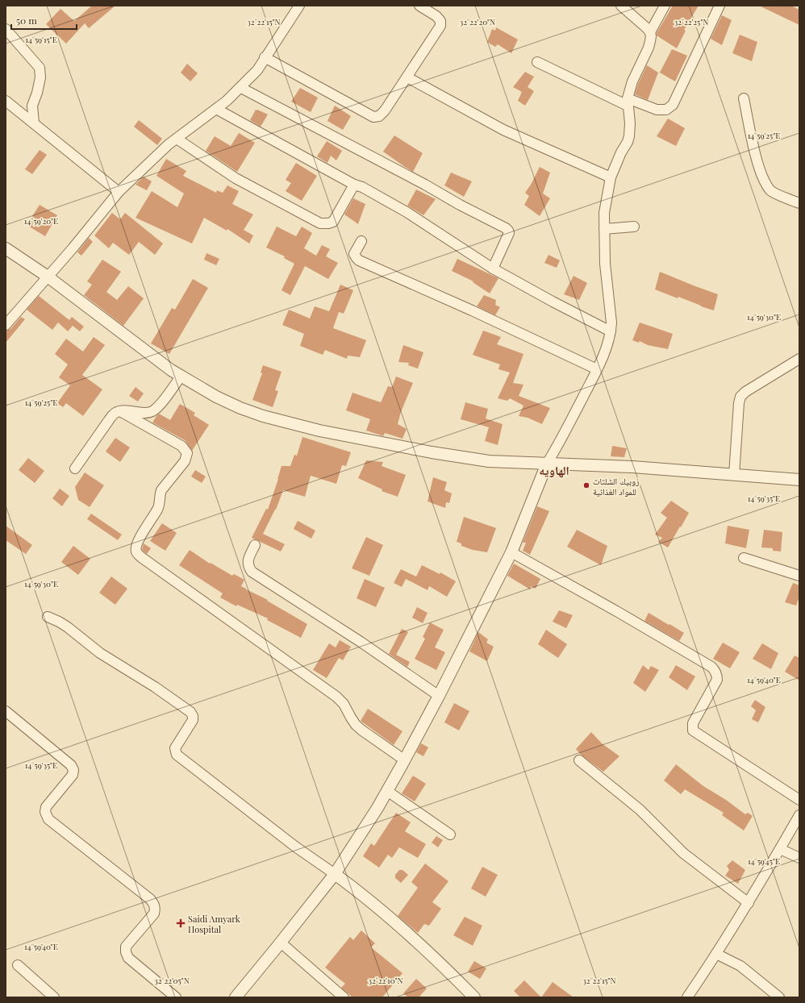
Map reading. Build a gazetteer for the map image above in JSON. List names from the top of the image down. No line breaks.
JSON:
{"districts":["الهاويه"],"places":{"other":["زوبيك الشلتات للمواد الغذائية"],"health":["Saidi Amyark Hospital"]},"scale_bar":"50 m","coordinates":["32°22'15\"N","32°22'25\"N","32°22'20\"N","14°59'15\"E","14°59'25\"E","14°59'20\"E","14°59'30\"E","14°59'35\"E","14°59'40\"E","14°59'45\"E","32°22'05\"N","32°22'10\"N"]}
